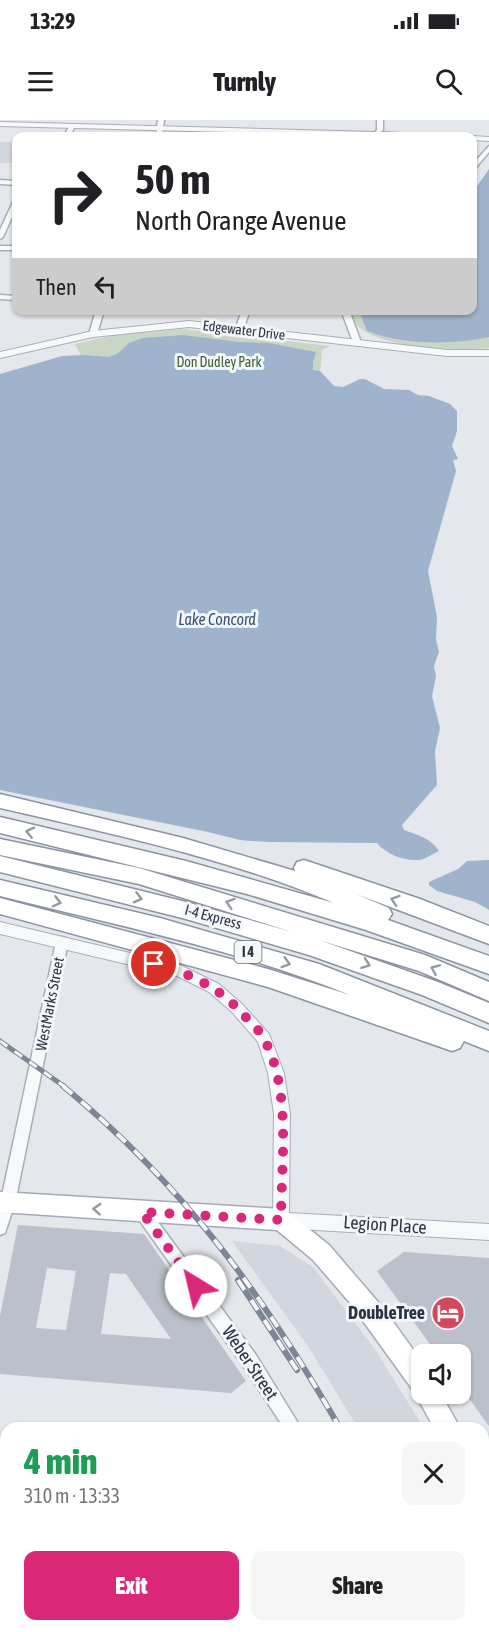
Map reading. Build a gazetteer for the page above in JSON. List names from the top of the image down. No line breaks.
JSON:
{"streets":{"highway":["I-4 Express","I 4"],"street":["Edgewater Drive","WestMarks Street","Legion Place","Weber Street"]},"water":["Lake Concord"],"parks":["Don Dudley Park"],"places":{"hotel":["DoubleTree"]},"page":{"status":"13:29","header":"Turnly","turn":["50 m","North Orange Avenue"],"then":"Then","heading":["4 min","310 m · 13:33"],"buttons":["Exit","Share"]}}
